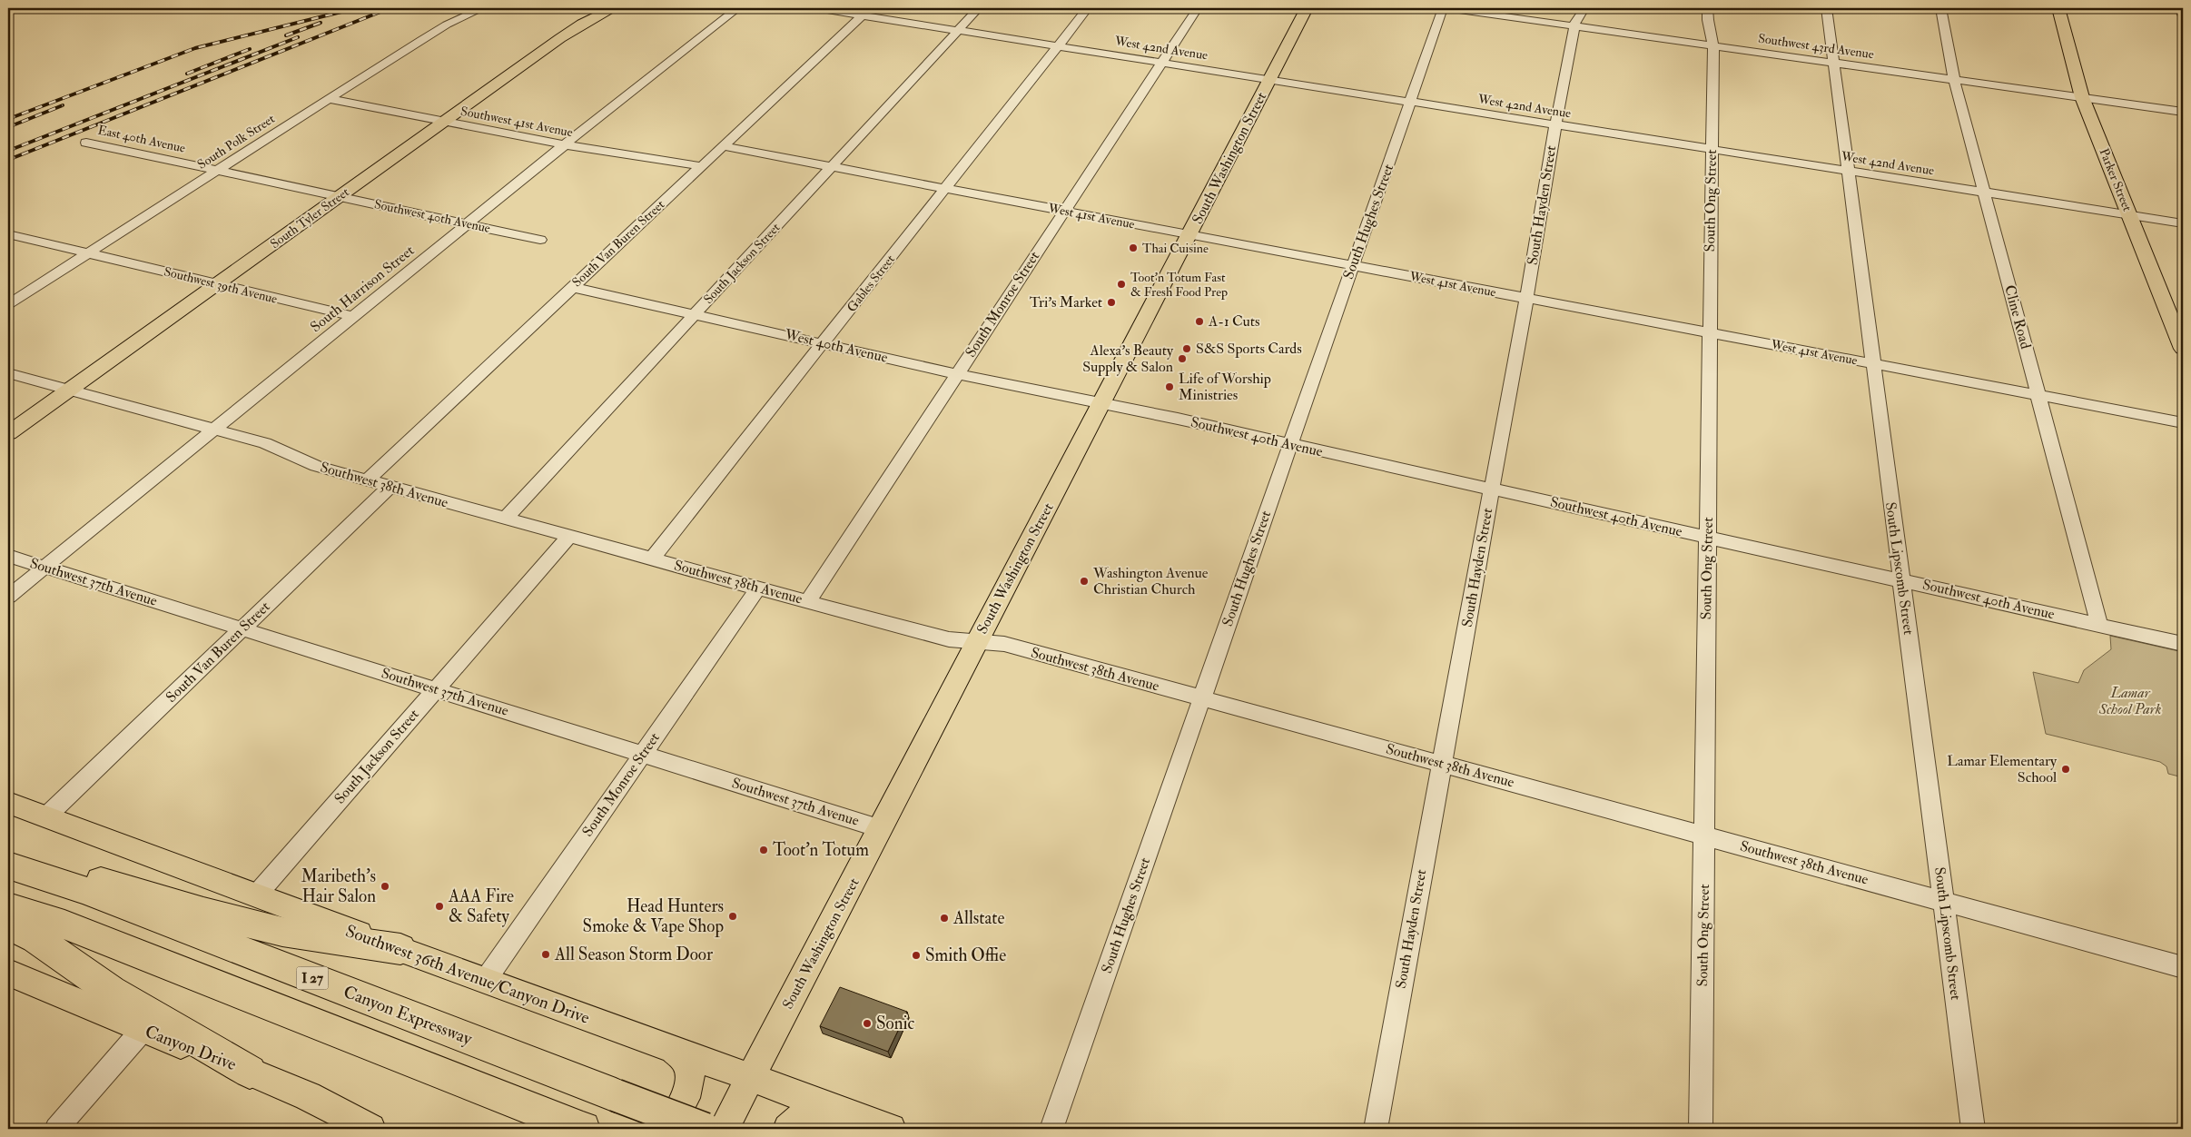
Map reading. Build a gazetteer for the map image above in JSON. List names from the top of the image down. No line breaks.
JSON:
{"streets":{"highway":["I 27","Canyon Expressway"],"main road":["South Washington Street","Parker Street","South Tyler Street","Southwest 36th Avenue/Canyon Drive","Canyon Drive"],"street":["Southwest 43rd Avenue","West 42nd Avenue","Southwest 41st Avenue","East 40th Avenue","South Polk Street","South Ong Street","South Hayden Street","Southwest 40th Avenue","West 41st Avenue","South Hughes Street","South Van Buren Street","South Jackson Street","Gables Street","Southwest 39th Avenue","South Harrison Street","South Monroe Street","Cline Road","West 40th Avenue","Southwest 38th Avenue","South Lipscomb Street","Southwest 37th Avenue"]},"crossings":[["Southwest 43rd Avenue","Parker Street"],["Southwest 43rd Avenue","South Ong Street"],["Southwest 43rd Avenue","South Hayden Street"],["Southwest 43rd Avenue","South Hughes Street"],["Southwest 43rd Avenue","Cline Road"],["Southwest 43rd Avenue","South Lipscomb Street"],["West 42nd Avenue","South Washington Street"],["West 42nd Avenue","Parker Street"],["West 42nd Avenue","South Ong Street"],["West 42nd Avenue","South Hayden Street"],["West 42nd Avenue","South Hughes Street"],["West 42nd Avenue","South Van Buren Street"],["West 42nd Avenue","South Jackson Street"],["West 42nd Avenue","Gables Street"],["West 42nd Avenue","South Monroe Street"],["West 42nd Avenue","Cline Road"],["West 42nd Avenue","South Lipscomb Street"],["Southwest 41st Avenue","South Polk Street"],["Southwest 41st Avenue","South Tyler Street"],["Southwest 41st Avenue","South Van Buren Street"],["Southwest 41st Avenue","South Harrison Street"],["East 40th Avenue","South Polk Street"],["East 40th Avenue","Southwest 40th Avenue"],["South Polk Street","Southwest 40th Avenue"],["South Polk Street","Southwest 39th Avenue"],["South Washington Street","Southwest 40th Avenue"],["South Washington Street","West 41st Avenue"],["South Washington Street","West 40th Avenue"],["South Washington Street","Southwest 38th Avenue"],["South Washington Street","Southwest 37th Avenue"],["South Washington Street","Southwest 36th Avenue/Canyon Drive"],["South Ong Street","Southwest 40th Avenue"],["South Ong Street","West 41st Avenue"],["South Ong Street","Southwest 38th Avenue"],["South Hayden Street","Southwest 40th Avenue"],["South Hayden Street","West 41st Avenue"],["South Hayden Street","Southwest 38th Avenue"],["Southwest 40th Avenue","South Tyler Street"],["Southwest 40th Avenue","South Hughes Street"],["Southwest 40th Avenue","South Harrison Street"],["Southwest 40th Avenue","Cline Road"],["Southwest 40th Avenue","West 40th Avenue"],["Southwest 40th Avenue","South Lipscomb Street"],["West 41st Avenue","South Hughes Street"],["West 41st Avenue","South Van Buren Street"],["West 41st Avenue","South Jackson Street"],["West 41st Avenue","Gables Street"],["West 41st Avenue","South Monroe Street"],["West 41st Avenue","Cline Road"],["West 41st Avenue","South Lipscomb Street"],["South Tyler Street","Southwest 39th Avenue"],["South Tyler Street","Southwest 38th Avenue"],["South Hughes Street","Southwest 38th Avenue"],["South Van Buren Street","West 40th Avenue"],["South Van Buren Street","Southwest 38th Avenue"],["South Van Buren Street","Southwest 37th Avenue"],["South Van Buren Street","Southwest 36th Avenue/Canyon Drive"],["South Jackson Street","West 40th Avenue"],["South Jackson Street","Southwest 38th Avenue"],["South Jackson Street","Southwest 37th Avenue"],["South Jackson Street","Southwest 36th Avenue/Canyon Drive"],["Gables Street","West 40th Avenue"],["Gables Street","Southwest 38th Avenue"],["Southwest 39th Avenue","South Harrison Street"],["South Harrison Street","Southwest 38th Avenue"],["South Harrison Street","Southwest 37th Avenue"],["South Monroe Street","West 40th Avenue"],["South Monroe Street","Southwest 38th Avenue"],["South Monroe Street","Southwest 37th Avenue"],["South Monroe Street","Southwest 36th Avenue/Canyon Drive"],["Southwest 38th Avenue","South Lipscomb Street"]],"parks":["Lamar School Park"],"places":["Thai Cuisine","Toot'n Totum Fast & Fresh Food Prep","Tri’s Market","A-1 Cuts","S&S Sports Cards","Alexa's Beauty Supply & Salon","Life of Worship Ministries","Washington Avenue Christian Church","Lamar Elementary School","Toot'n Totum","Maribeth's Hair Salon","AAA Fire & Safety","Head Hunters Smoke & Vape Shop","Allstate","All Season Storm Door","Smith Offie","Sonic"]}
